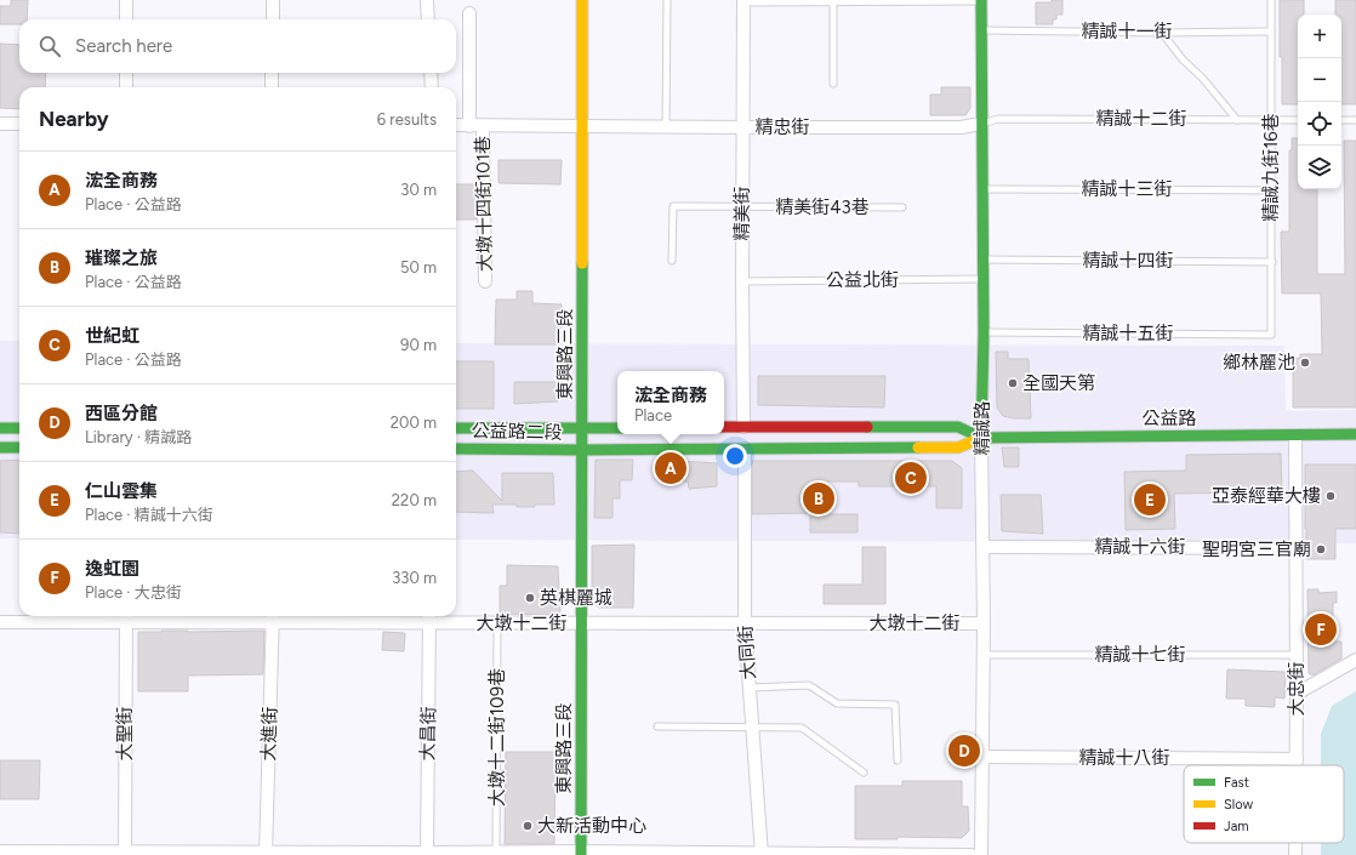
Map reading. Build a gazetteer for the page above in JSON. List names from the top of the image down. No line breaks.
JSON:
{"streets":{"main road":["東興路三段","公益路","精誠路","公益路二段"],"street":["精忠街","大墩十四街101巷","精美街","精誠十六街","大墩十二街","大同街","大忠街","大聖街","大進街","大昌街","精誠十八街"],"lane":["精誠十一街","精誠十二街","精誠九街16巷","精誠十三街","精美街43巷","精誠十四街","公益北街","精誠十五街","精誠十七街","大墩十二街109巷"]},"crossings":[["精誠十一街","精誠九街16巷"],["精誠十一街","精誠路"],["精誠十二街","精忠街"],["精誠十二街","精誠九街16巷"],["精誠十二街","精誠路"],["精忠街","大墩十四街101巷"],["精忠街","精美街"],["精忠街","東興路三段"],["精忠街","精誠路"],["精誠九街16巷","精誠十三街"],["精誠九街16巷","精誠十四街"],["精誠九街16巷","精誠十五街"],["精誠十三街","精誠路"],["精美街43巷","精美街"],["精美街","公益北街"],["精美街","公益路"],["精誠十四街","精誠路"],["公益北街","精誠路"],["精誠十五街","精誠路"],["東興路三段","公益路"],["東興路三段","公益路二段"],["東興路三段","大墩十二街"],["公益路","精誠路"],["公益路","公益路二段"],["公益路","大同街"],["公益路","大忠街"],["精誠路","精誠十六街"],["精誠路","大墩十二街"],["精誠路","精誠十七街"],["精誠路","精誠十八街"],["精誠十六街","大忠街"],["大墩十二街","大同街"],["大墩十二街","大聖街"],["大墩十二街","大進街"],["大墩十二街","大昌街"],["大墩十二街","大墩十二街109巷"],["精誠十七街","大忠街"],["大忠街","精誠十八街"]],"places":["鄉林麗池","全國天第","亞泰經華大樓","聖明宮三官廟","英棋麗城","大新活動中心"],"legend":["Fast","Slow","Jam"],"page":{"map_buttons":["+","−"],"search":"Search here","heading":["Nearby","6 results"],"list":[{"mark":"A","name":"浤全商務","note":"Place · 公益路","value":"30 m"},{"mark":"B","name":"璀璨之旅","note":"Place · 公益路","value":"50 m"},{"mark":"C","name":"世紀虹","note":"Place · 公益路","value":"90 m"},{"mark":"D","name":"西區分館","note":"Library · 精誠路","value":"200 m"},{"mark":"E","name":"仁山雲集","note":"Place · 精誠十六街","value":"220 m"},{"mark":"F","name":"逸虹園","note":"Place · 大忠街","value":"330 m"}],"popup":["浤全商務","Place"],"pins":["A","C","B","E","F","D"]}}
